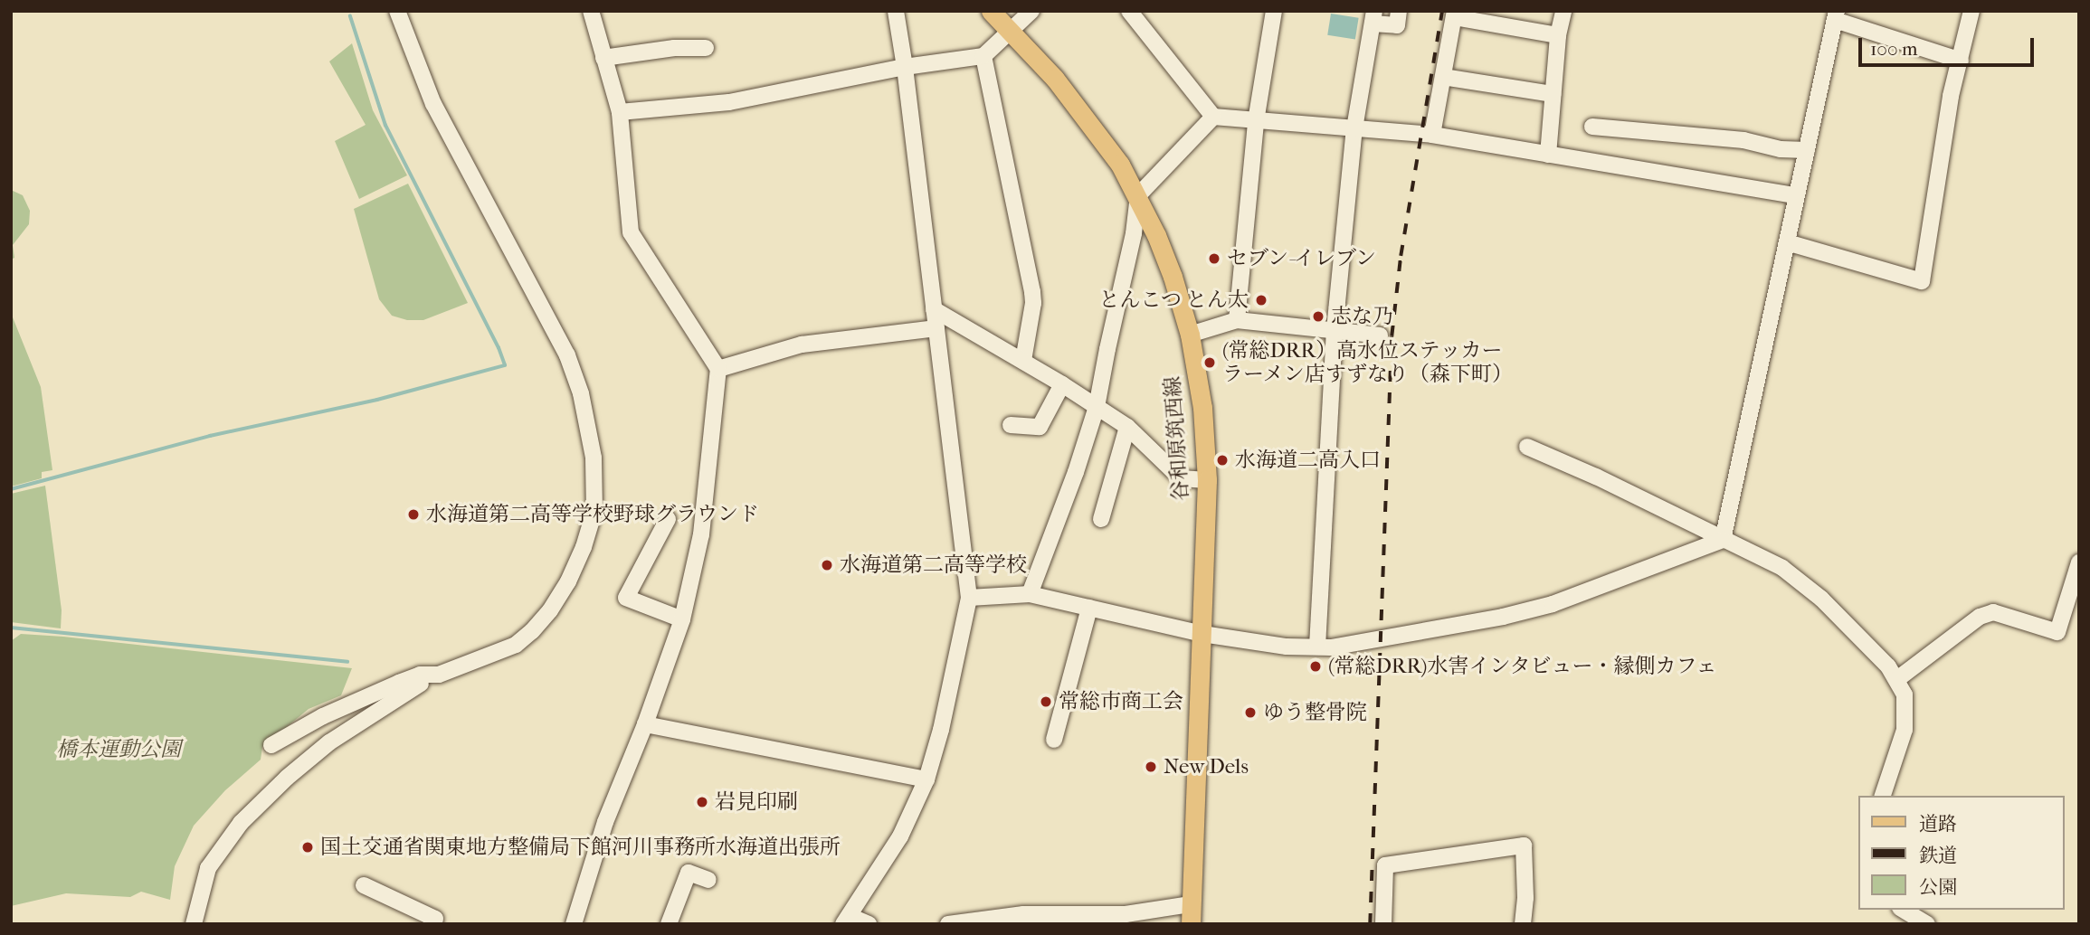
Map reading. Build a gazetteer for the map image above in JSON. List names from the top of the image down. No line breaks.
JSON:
{"streets":{"main road":["谷和原筑西線"]},"parks":["橋本運動公園"],"places":["セブン-イレブン","とんこつ とん太","志な乃","(常総DRR）高水位ステッカー ラーメン店すずなり（森下町）","水海道二高入口","水海道第二高等学校野球グラウンド","水海道第二高等学校","(常総DRR)水害インタビュー・縁側カフェ","常総市商工会","ゆう整骨院","New Dels","岩見印刷","国土交通省関東地方整備局下館河川事務所水海道出張所"],"legend":["道路","鉄道","公園"],"scale_bar":"100 m"}
